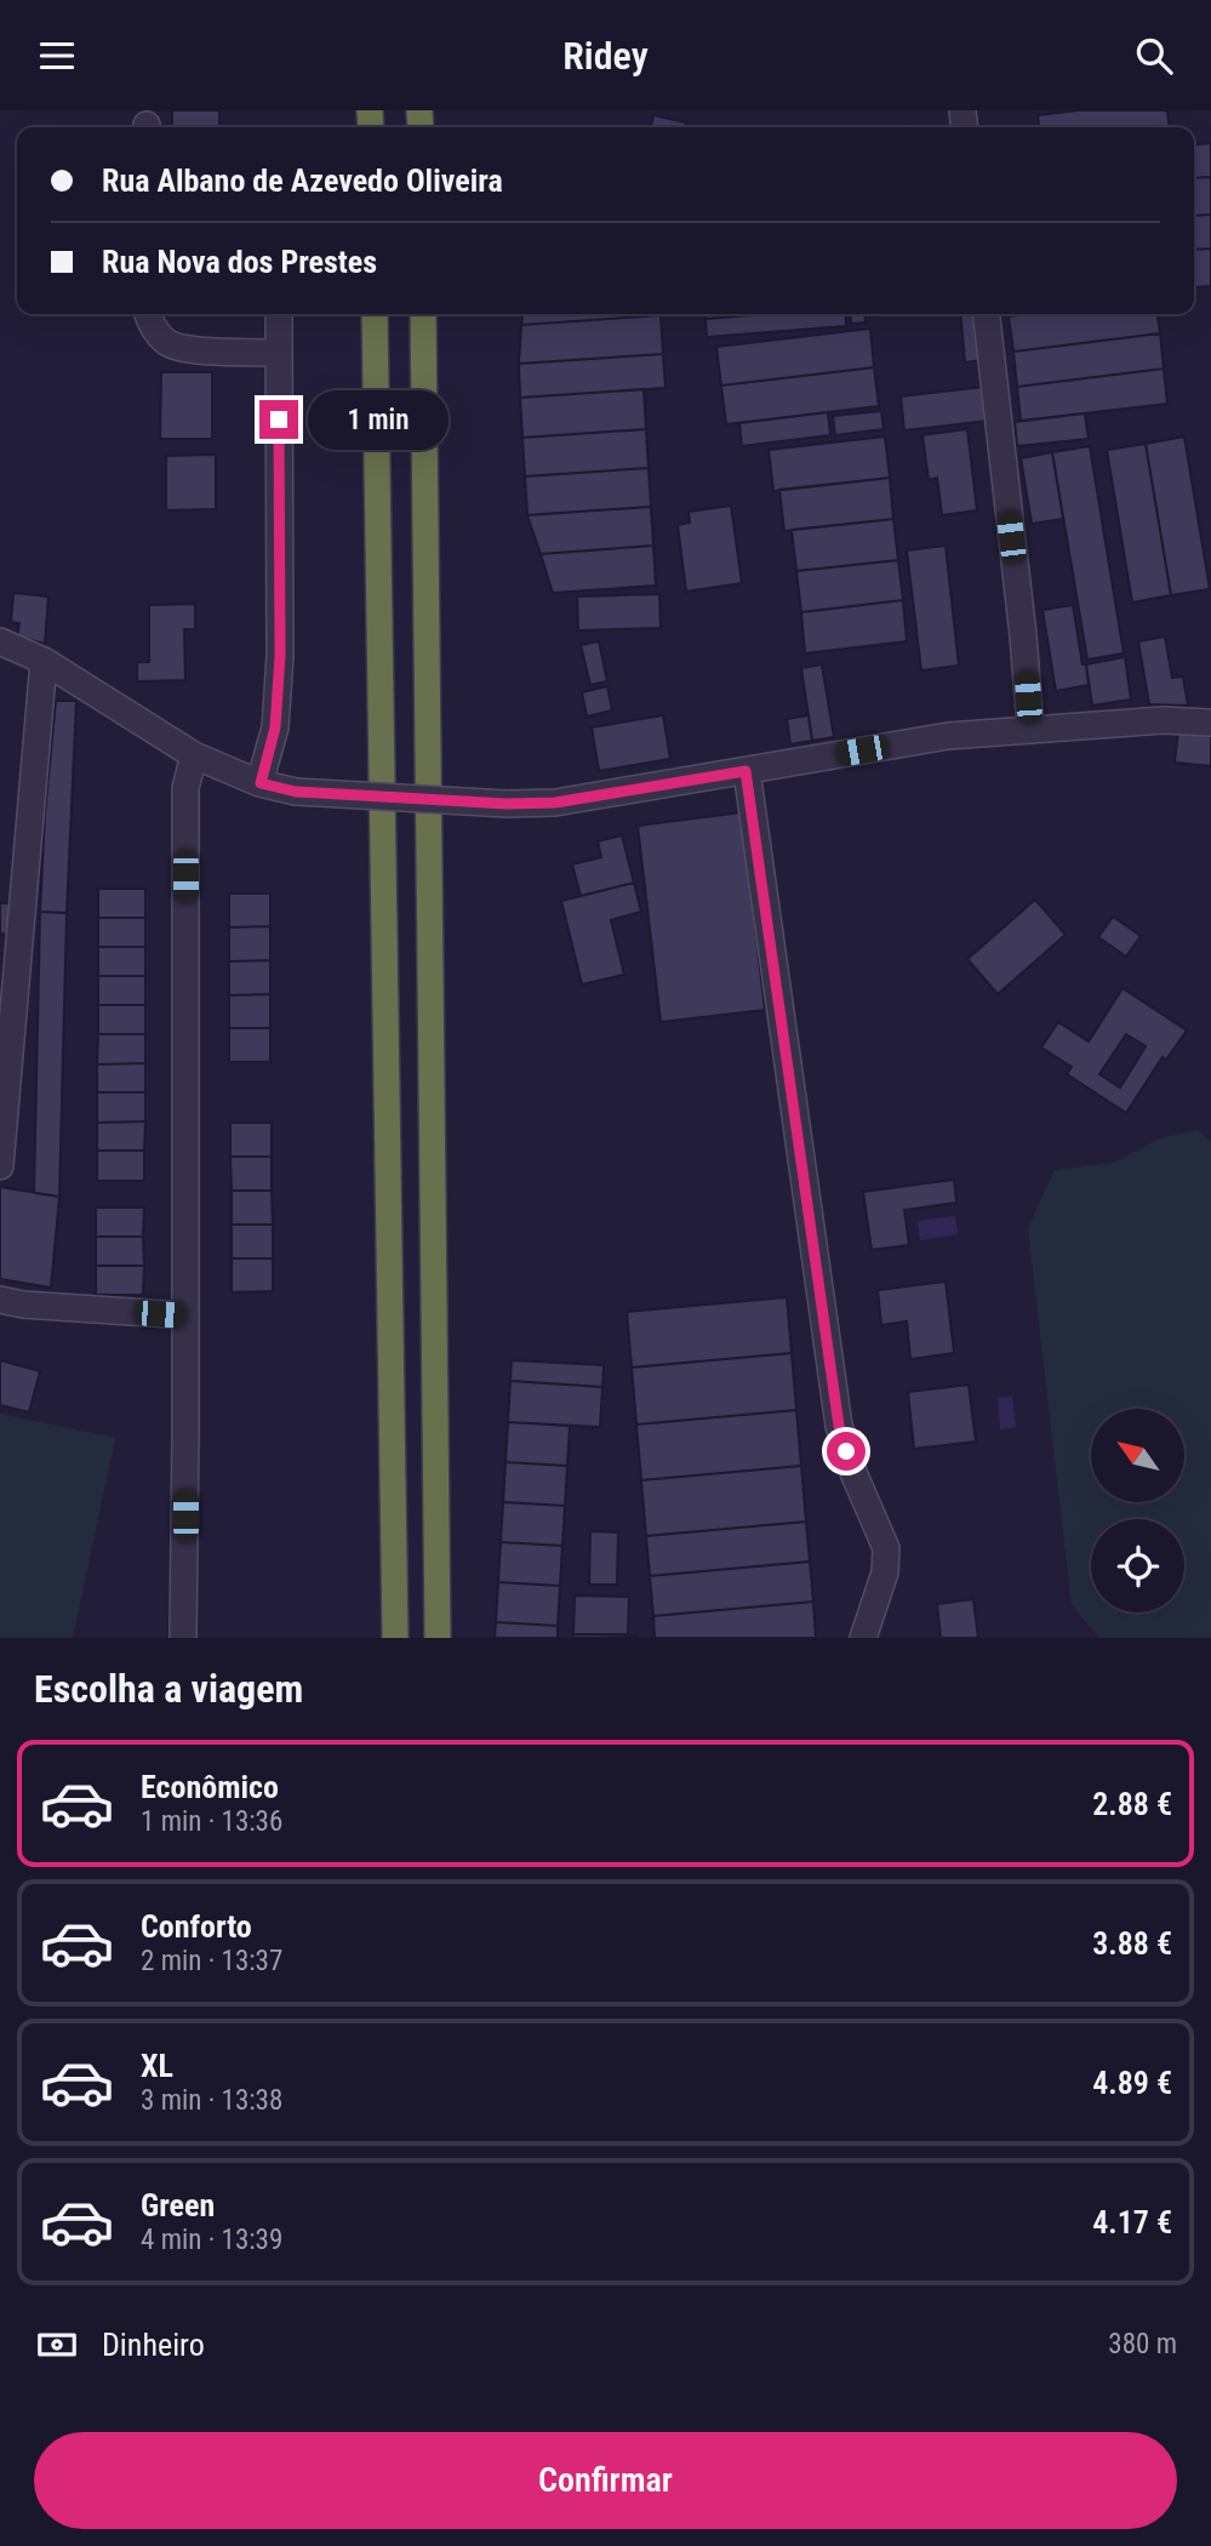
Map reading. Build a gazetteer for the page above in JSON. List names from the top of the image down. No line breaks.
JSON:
{"north":"top left","page":{"header":"Ridey","banner":["Rua Albano de Azevedo Oliveira","Rua Nova dos Prestes"],"bubble":"1 min","heading":"Escolha a viagem","list":[{"name":"Econômico","note":"1 min · 13:36","value":"2.88 €"},{"name":"Conforto","note":"2 min · 13:37","value":"3.88 €"},{"name":"XL","note":"3 min · 13:38","value":"4.89 €"},{"name":"Green","note":"4 min · 13:39","value":"4.17 €"}],"pay":["Dinheiro","380 m"],"buttons":"Confirmar"}}
